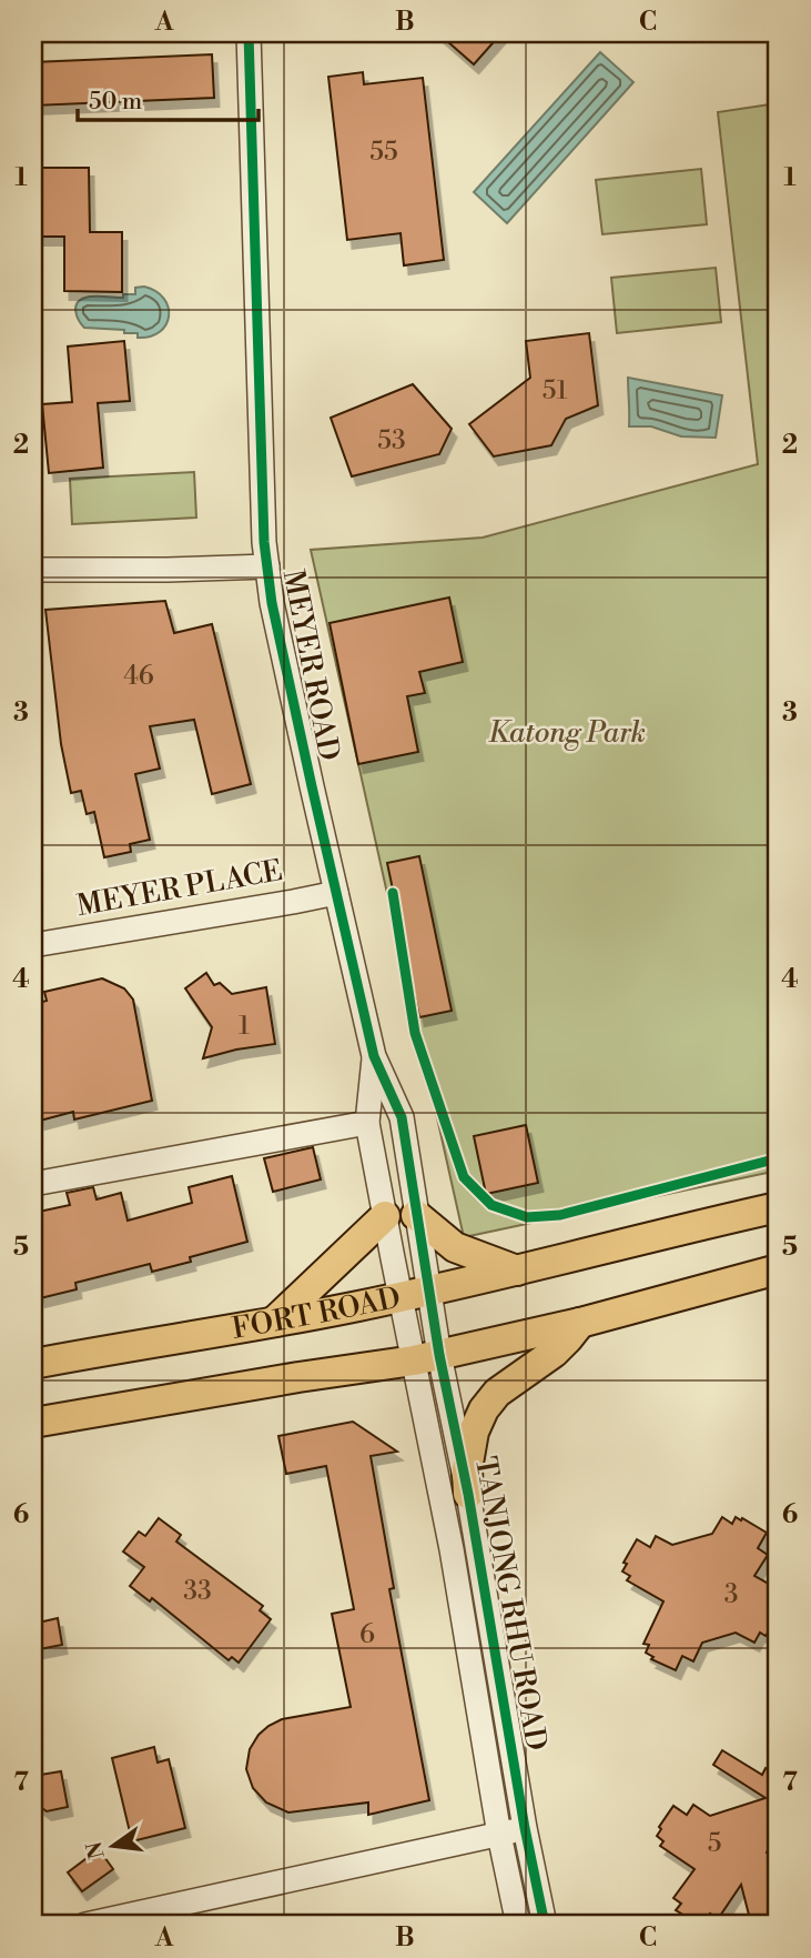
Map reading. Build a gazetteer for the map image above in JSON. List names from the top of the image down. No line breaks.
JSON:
{"streets":{"main road":["FORT ROAD"],"street":["MEYER ROAD","MEYER PLACE","TANJONG RHU ROAD"]},"crossings":[["MEYER ROAD","MEYER PLACE"],["MEYER ROAD","FORT ROAD"],["MEYER ROAD","TANJONG RHU ROAD"],["FORT ROAD","TANJONG RHU ROAD"]],"parks":["Katong Park"],"house_numbers":["55","51","53","46","1","33","3","6","5"],"scale_bar":"50 m","north":"left","grid":{"columns":["A","B","C"],"rows":["1","2","3","4","5","6","7"]}}
